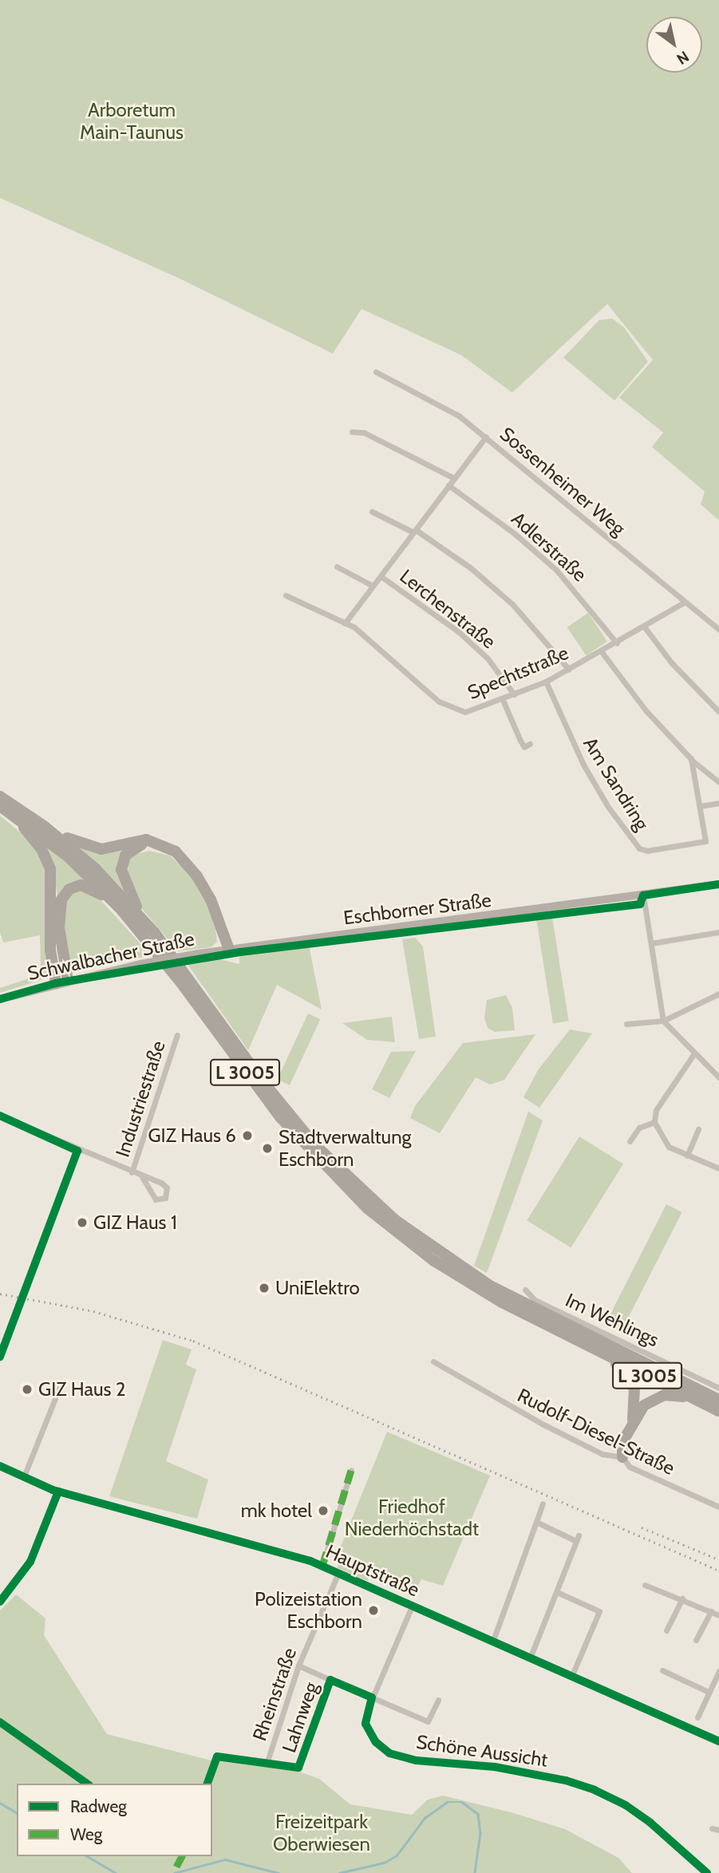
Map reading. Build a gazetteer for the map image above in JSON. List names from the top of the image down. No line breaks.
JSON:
{"streets":{"highway":["L 3005"],"street":["Sossenheimer Weg","Adlerstraße","Lerchenstraße","Spechtstraße","Am Sandring","Eschborner Straße","Schwalbacher Straße","Industriestraße","Im Wehlings","Rudolf-Diesel-Straße","Hauptstraße","Rheinstraße","Lahnweg","Schöne Aussicht"]},"crossings":[["Sossenheimer Weg","Spechtstraße"],["Adlerstraße","Spechtstraße"],["Lerchenstraße","Spechtstraße"],["Spechtstraße","Am Sandring"],["Eschborner Straße","Schwalbacher Straße"],["Hauptstraße","Rheinstraße"],["Hauptstraße","Schöne Aussicht"],["Rheinstraße","Lahnweg"]],"parks":["Arboretum Main-Taunus","Friedhof Niederhöchstadt","Freizeitpark Oberwiesen"],"places":["GIZ Haus 6","Stadtverwaltung Eschborn","GIZ Haus 1","UniElektro","GIZ Haus 2","mk hotel","Polizeistation Eschborn"],"legend":["Radweg","Weg"],"north":"bottom right"}
